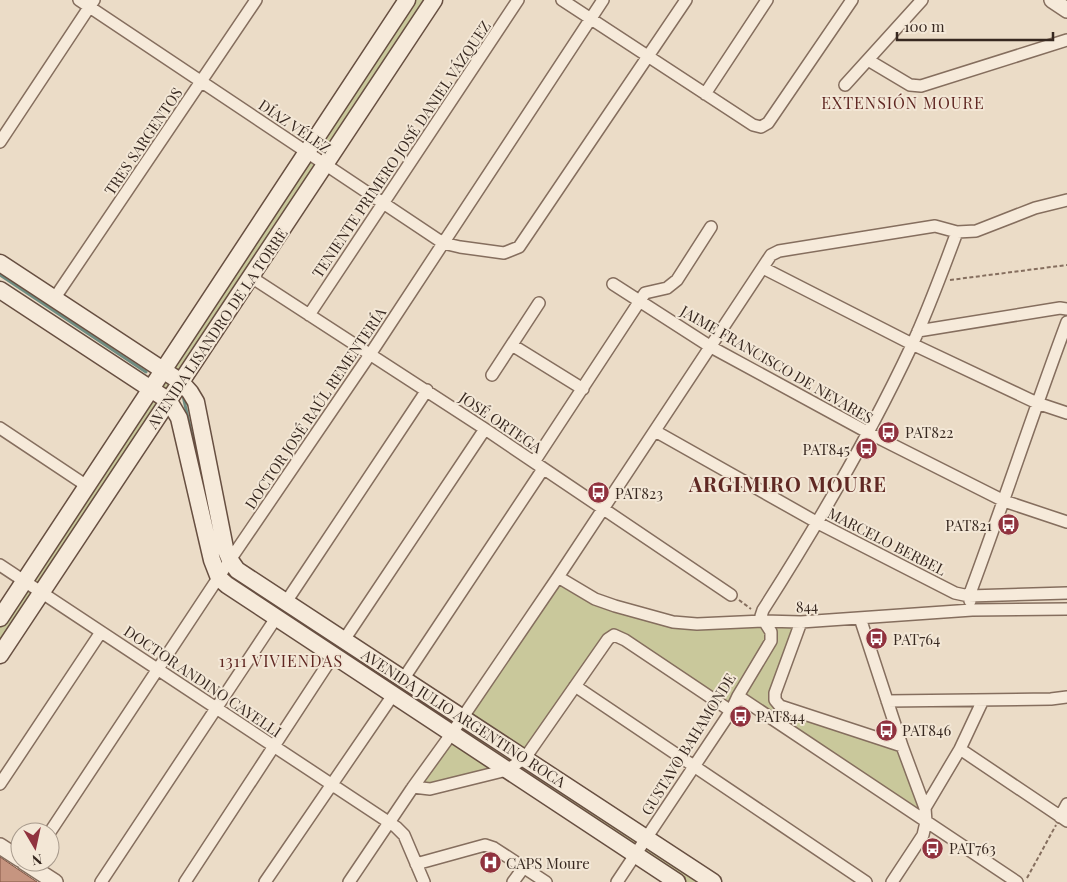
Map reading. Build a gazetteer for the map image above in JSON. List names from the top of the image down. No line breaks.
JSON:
{"streets":{"main road":["AVENIDA LISANDRO DE LA TORRE","AVENIDA JULIO ARGENTINO ROCA"],"street":["DÍAZ VÉLEZ","TRES SARGENTOS","TENIENTE PRIMERO JOSÉ DANIEL VÁZQUEZ","JAIME FRANCISCO DE NEVARES","DOCTOR JOSÉ RAÚL REMENTERÍA","JOSÉ ORTEGA","MARCELO BERBEL","844","DOCTOR ANDINO CAYELLI","GUSTAVO BAHAMONDE"]},"crossings":[["DÍAZ VÉLEZ","TRES SARGENTOS"],["DÍAZ VÉLEZ","TENIENTE PRIMERO JOSÉ DANIEL VÁZQUEZ"],["DÍAZ VÉLEZ","AVENIDA LISANDRO DE LA TORRE"],["DÍAZ VÉLEZ","DOCTOR JOSÉ RAÚL REMENTERÍA"],["TRES SARGENTOS","AVENIDA JULIO ARGENTINO ROCA"],["TENIENTE PRIMERO JOSÉ DANIEL VÁZQUEZ","JOSÉ ORTEGA"],["AVENIDA LISANDRO DE LA TORRE","JOSÉ ORTEGA"],["AVENIDA LISANDRO DE LA TORRE","DOCTOR ANDINO CAYELLI"],["AVENIDA LISANDRO DE LA TORRE","AVENIDA JULIO ARGENTINO ROCA"],["DOCTOR JOSÉ RAÚL REMENTERÍA","JOSÉ ORTEGA"],["DOCTOR JOSÉ RAÚL REMENTERÍA","DOCTOR ANDINO CAYELLI"],["DOCTOR JOSÉ RAÚL REMENTERÍA","AVENIDA JULIO ARGENTINO ROCA"],["844","GUSTAVO BAHAMONDE"],["AVENIDA JULIO ARGENTINO ROCA","GUSTAVO BAHAMONDE"]],"districts":["EXTENSIÓN MOURE","ARGIMIRO MOURE","1311 VIVIENDAS"],"places":{"bus stop":["PAT822","PAT845","PAT823","PAT821","PAT764","PAT844","PAT846","PAT763"],"hospital":["CAPS Moure"]},"scale_bar":"100 m","north":"bottom"}
